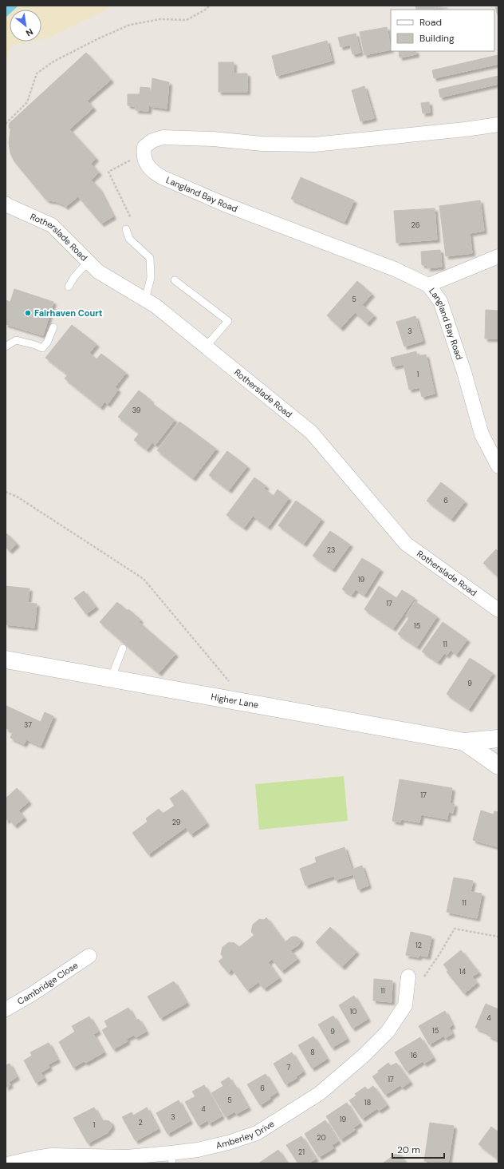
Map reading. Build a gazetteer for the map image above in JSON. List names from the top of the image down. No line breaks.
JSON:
{"streets":{"street":["Langland Bay Road","Rotherslade Road","Higher Lane","Cambridge Close","Amberley Drive"]},"places":["Fairhaven Court"],"house_numbers":["26","5","3","1","39","6","23","19","17","15","11","9","37","17","29","11","12","14","11","10","4","15","9","8","16","7","17","6","5","18","4","3","19","2","1","20","21"],"legend":["Road","Building"],"scale_bar":"20 m","north":"bottom right"}
